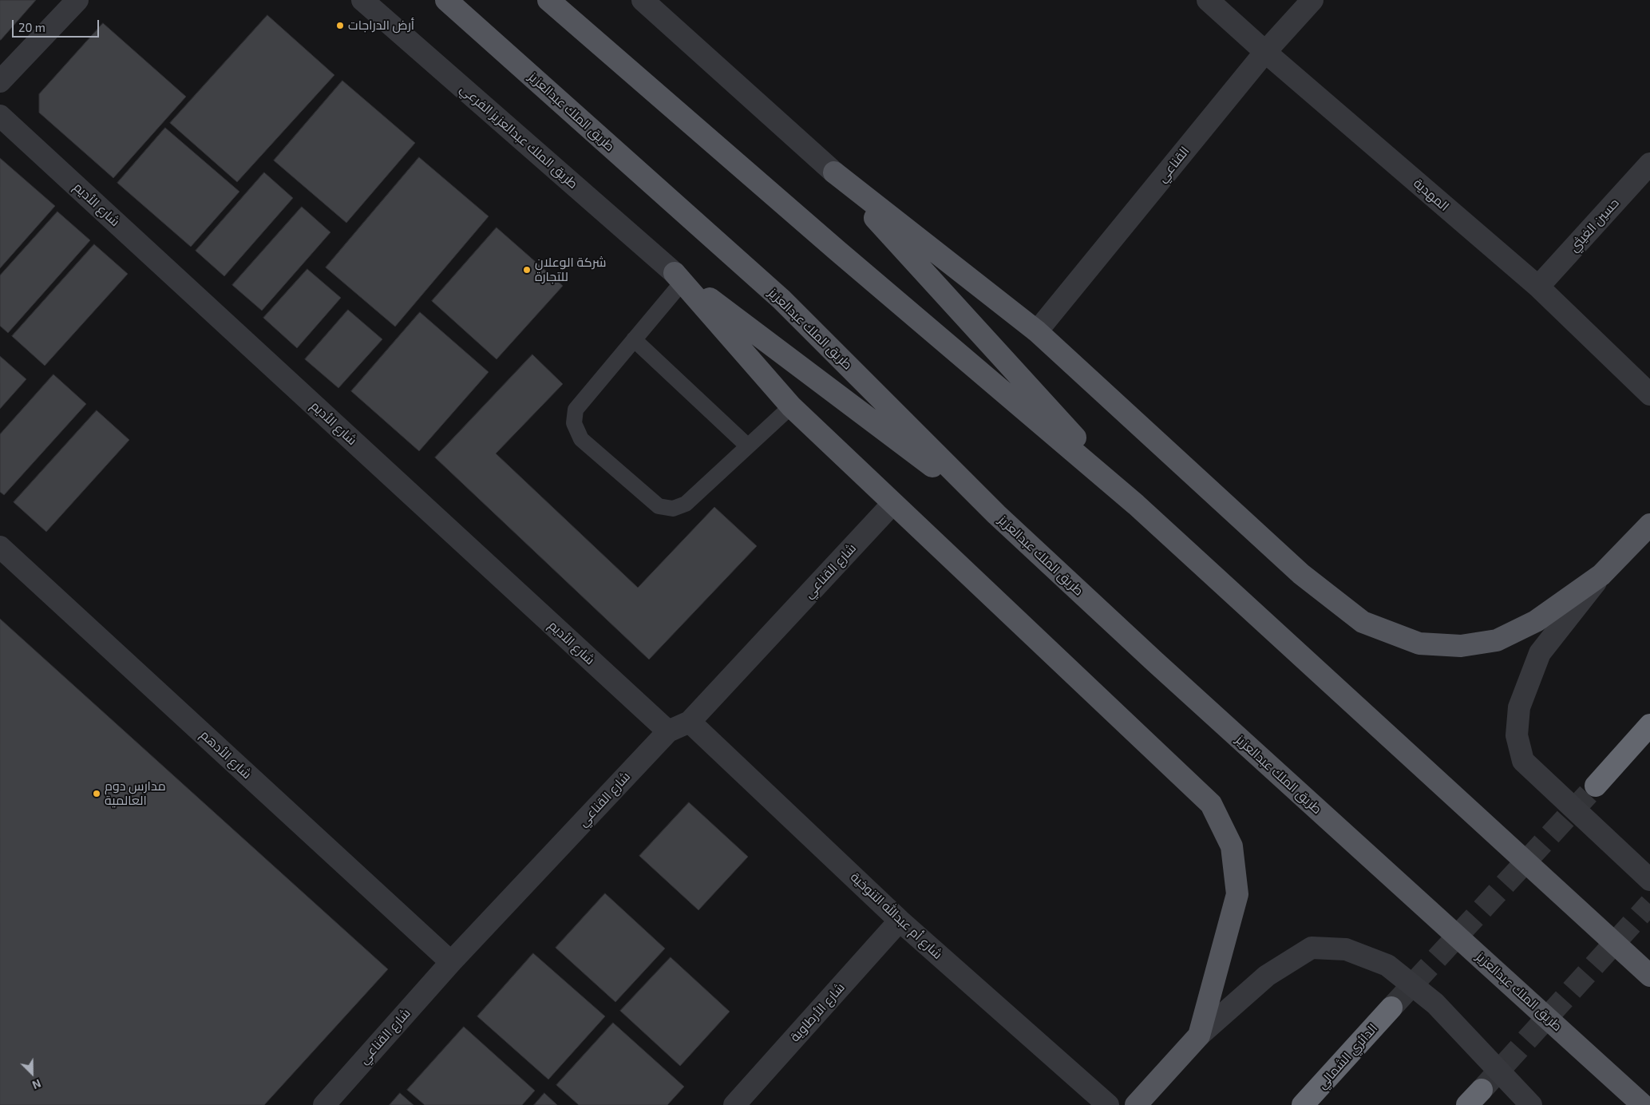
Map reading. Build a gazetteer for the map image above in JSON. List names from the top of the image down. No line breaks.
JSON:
{"streets":{"highway":["الدائري الشمالي"],"main road":["طريق الملك عبدالعزيز"],"street":["طريق الملك عبدالعزيز الفرعي","القناعي","المهدية","شارع الأديم","حسين الغيثي","شارع القناعي","شارع الأدهم","شارع أم عبدالله التنوخية","شارع الأرطاوية"]},"crossings":[["القناعي","المهدية"],["المهدية","حسين الغيثي"],["شارع الأديم","شارع القناعي"],["شارع القناعي","شارع الأدهم"],["شارع القناعي","شارع أم عبدالله التنوخية"],["شارع أم عبدالله التنوخية","شارع الأرطاوية"]],"places":["أرض الدراجات","شركة الوعلان للتجارة","مدارس دوم العالمية"],"scale_bar":"20 m","north":"bottom right"}
